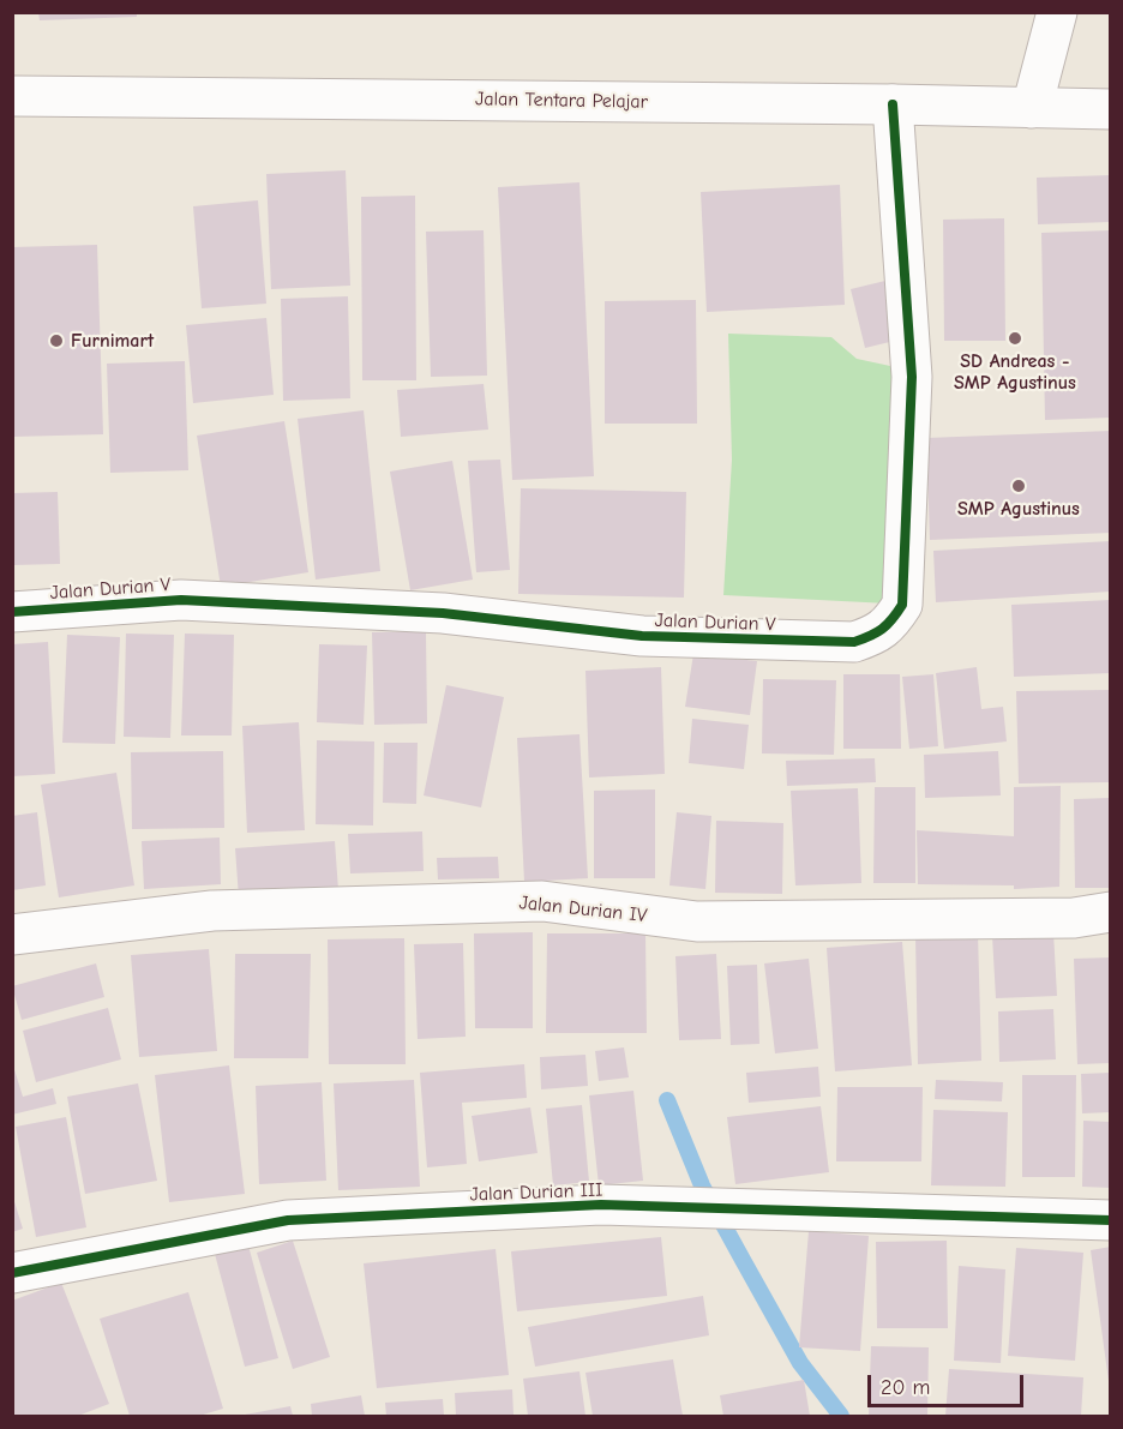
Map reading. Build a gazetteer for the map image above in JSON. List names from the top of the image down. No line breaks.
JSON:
{"streets":{"street":["Jalan Tentara Pelajar","Jalan Durian V","Jalan Durian IV","Jalan Durian III"]},"crossings":[["Jalan Tentara Pelajar","Jalan Durian V"]],"places":["SD Andreas - SMP Agustinus","Furnimart","SMP Agustinus"],"scale_bar":"20 m"}
